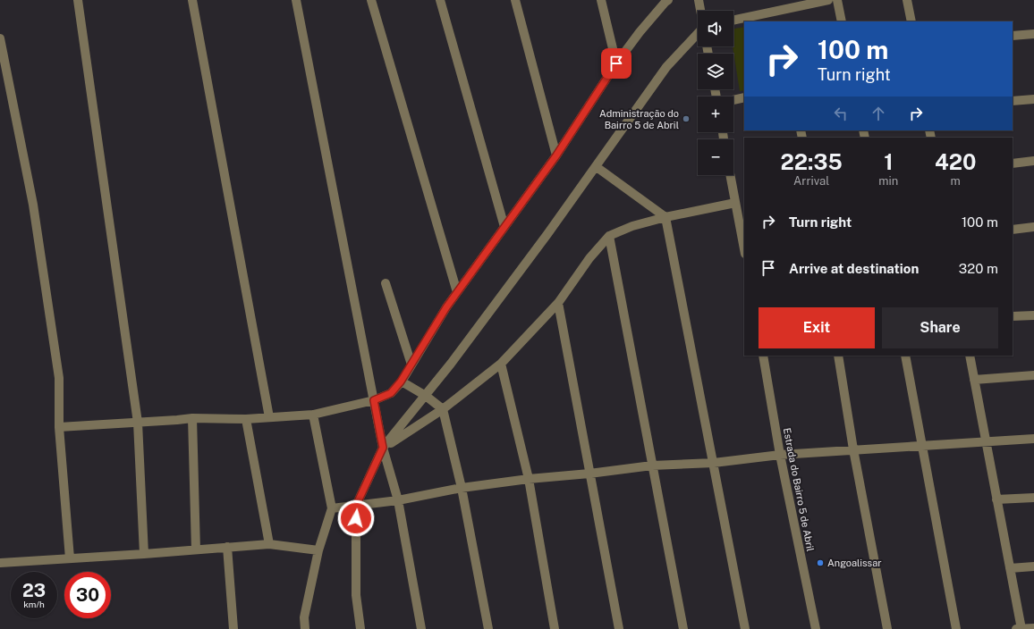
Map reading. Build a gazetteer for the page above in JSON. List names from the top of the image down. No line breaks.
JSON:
{"streets":{"street":["Estrada do Bairro 5 de Abril"]},"places":["Administração do Bairro 5 de Abril","Angoalissar"],"page":{"map_buttons":["+","−"],"turn":["100 m","Turn right"],"eta":["22:35","Arrival","1","min","420","m"],"list":[{"name":"Turn right","value":"100 m"},{"name":"Arrive at destination","value":"320 m"}],"buttons":["Exit","Share"],"speed":"23 km/h","limit":"30"}}
